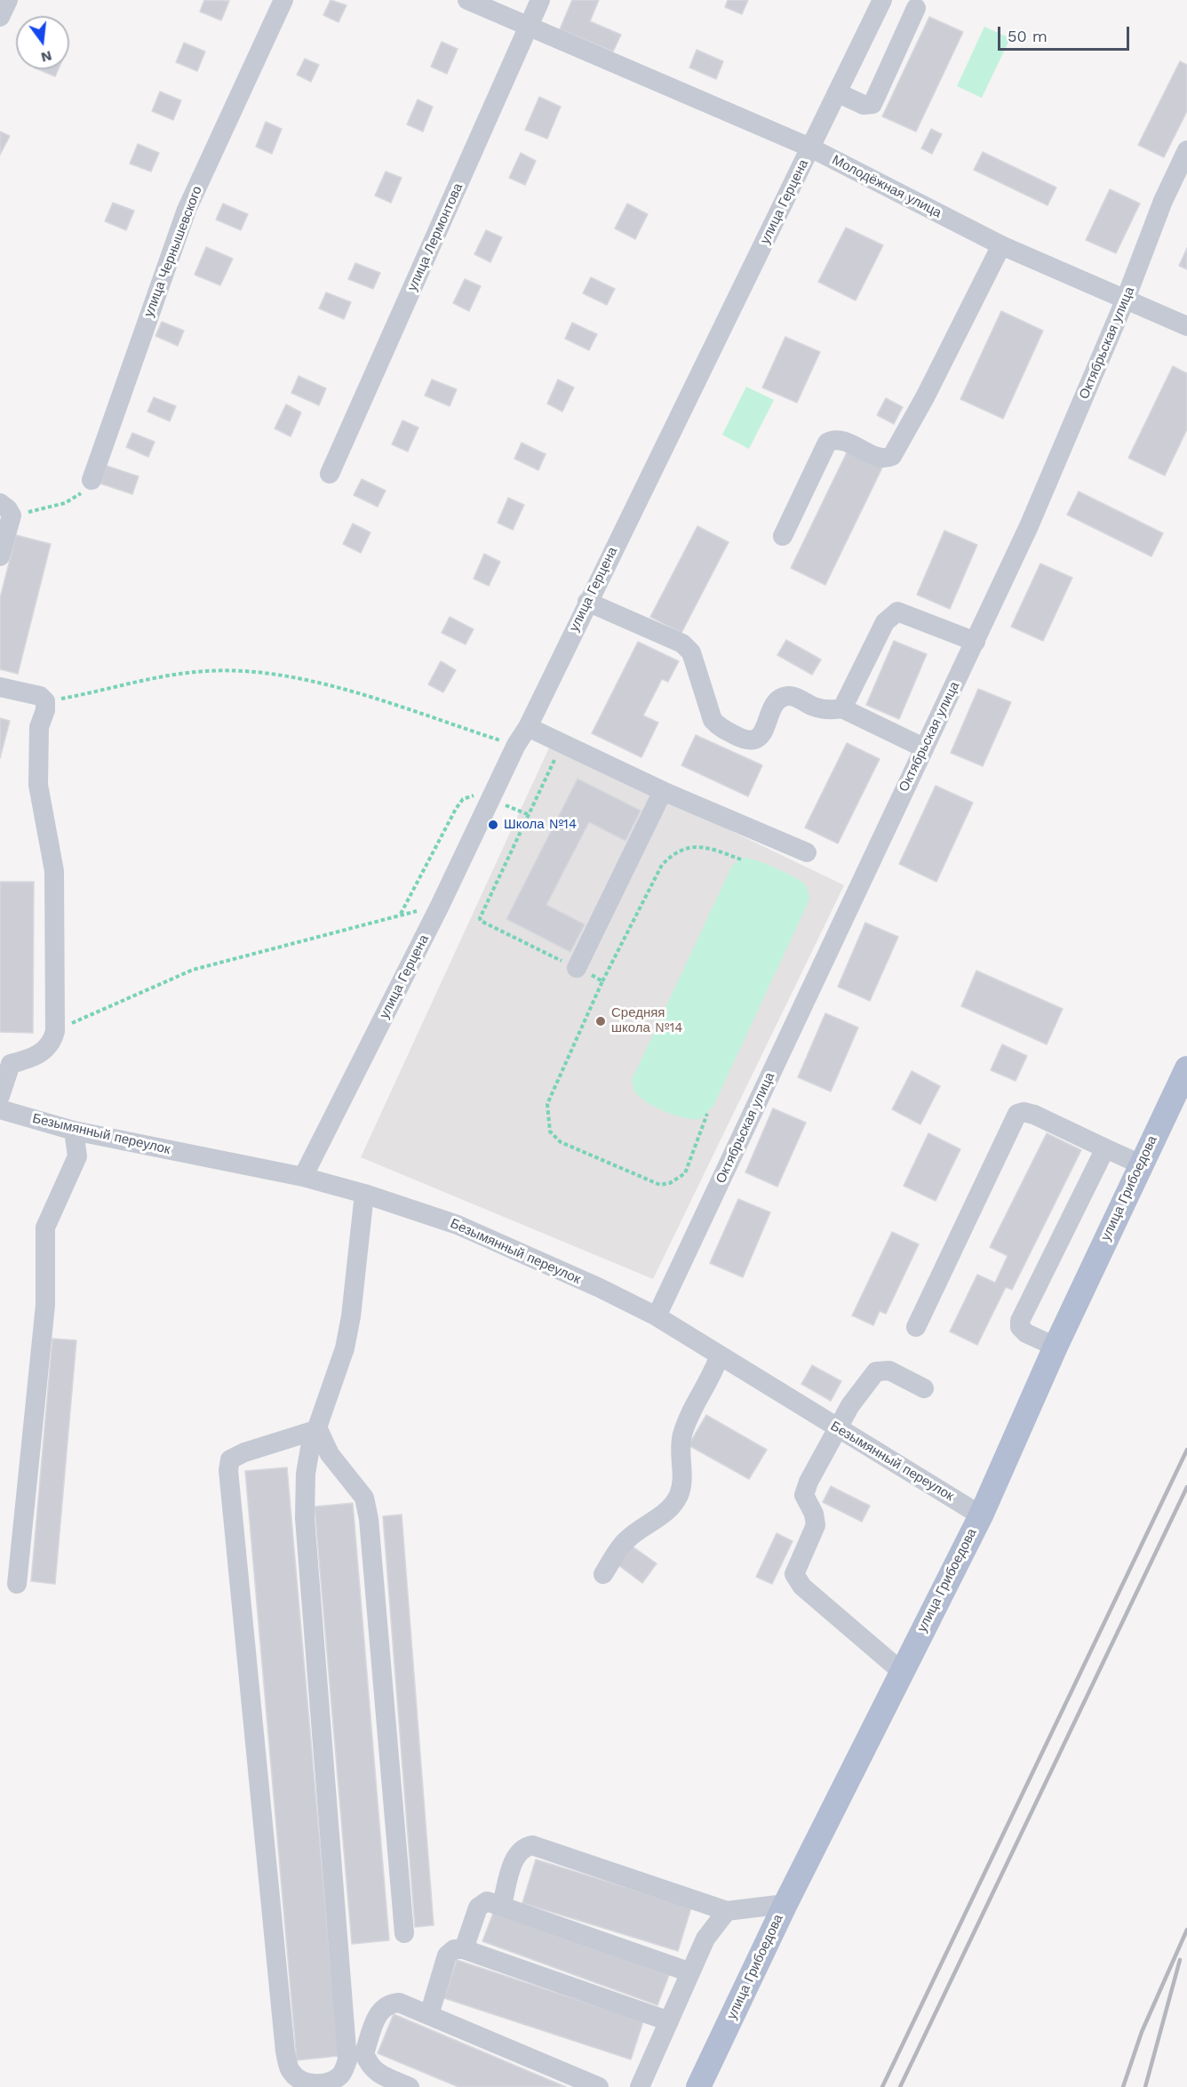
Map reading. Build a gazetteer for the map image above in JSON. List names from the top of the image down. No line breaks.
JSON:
{"streets":{"main road":["улица Грибоедова"],"street":["Молодёжная улица","улица Герцена","улица Лермонтова","улица Чернышевского","Октябрьская улица","Безымянный переулок"]},"crossings":[["Молодёжная улица","улица Герцена"],["Молодёжная улица","улица Лермонтова"],["Молодёжная улица","Октябрьская улица"],["улица Герцена","Безымянный переулок"],["Октябрьская улица","Безымянный переулок"],["Безымянный переулок","улица Грибоедова"]],"places":["Школа №14","Средняя школа №14"],"scale_bar":"50 m","north":"bottom"}
